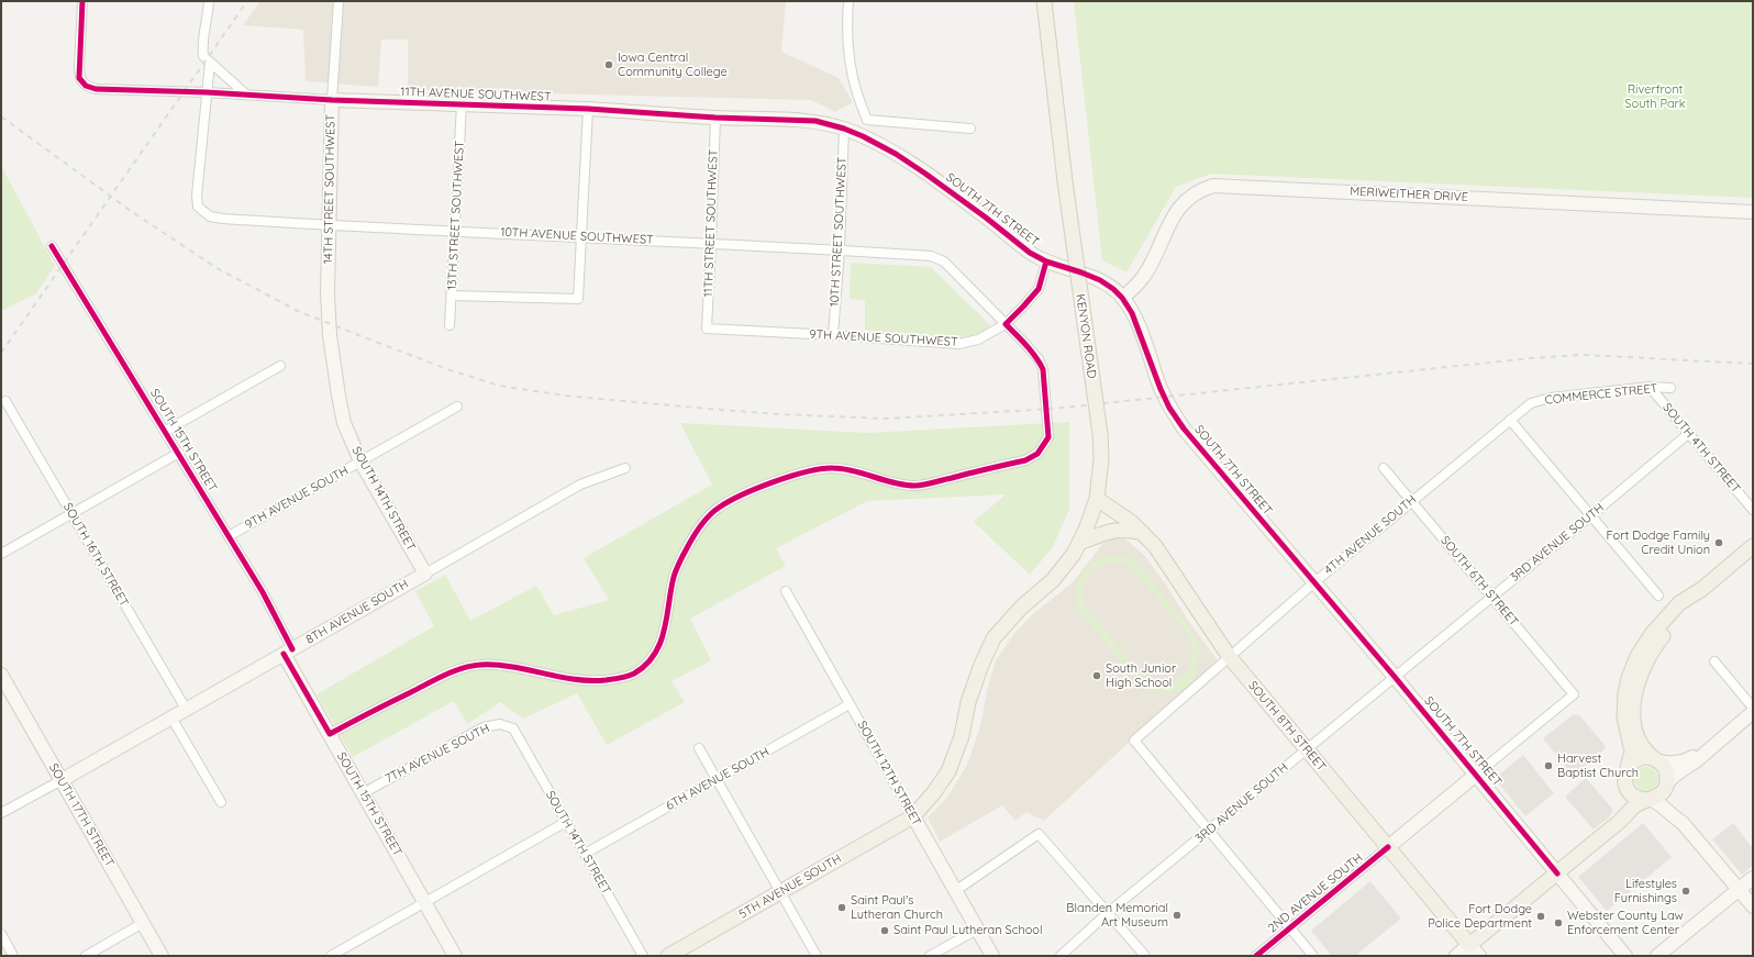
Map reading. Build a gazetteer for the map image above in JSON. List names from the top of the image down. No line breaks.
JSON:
{"streets":{"main road":["KENYON ROAD","SOUTH 8TH STREET","5TH AVENUE SOUTH"],"street":["11TH AVENUE SOUTHWEST","14TH STREET SOUTHWEST","MERIWEITHER DRIVE","SOUTH 7TH STREET","13TH STREET SOUTHWEST","11TH STREET SOUTHWEST","10TH STREET SOUTHWEST","10TH AVENUE SOUTHWEST","9TH AVENUE SOUTHWEST","COMMERCE STREET","SOUTH 15TH STREET","SOUTH 4TH STREET","9TH AVENUE SOUTH","SOUTH 14TH STREET","4TH AVENUE SOUTH","3RD AVENUE SOUTH","SOUTH 16TH STREET","SOUTH 6TH STREET","8TH AVENUE SOUTH","7TH AVENUE SOUTH","SOUTH 12TH STREET","6TH AVENUE SOUTH","SOUTH 17TH STREET","2ND AVENUE SOUTH"]},"crossings":[["11TH AVENUE SOUTHWEST","14TH STREET SOUTHWEST"],["11TH AVENUE SOUTHWEST","SOUTH 7TH STREET"],["11TH AVENUE SOUTHWEST","13TH STREET SOUTHWEST"],["11TH AVENUE SOUTHWEST","11TH STREET SOUTHWEST"],["11TH AVENUE SOUTHWEST","10TH STREET SOUTHWEST"],["11TH AVENUE SOUTHWEST","10TH AVENUE SOUTHWEST"],["14TH STREET SOUTHWEST","10TH AVENUE SOUTHWEST"],["14TH STREET SOUTHWEST","SOUTH 14TH STREET"],["MERIWEITHER DRIVE","SOUTH 7TH STREET"],["SOUTH 7TH STREET","9TH AVENUE SOUTHWEST"],["SOUTH 7TH STREET","4TH AVENUE SOUTH"],["SOUTH 7TH STREET","3RD AVENUE SOUTH"],["SOUTH 7TH STREET","2ND AVENUE SOUTH"],["13TH STREET SOUTHWEST","10TH AVENUE SOUTHWEST"],["11TH STREET SOUTHWEST","10TH AVENUE SOUTHWEST"],["11TH STREET SOUTHWEST","9TH AVENUE SOUTHWEST"],["10TH STREET SOUTHWEST","10TH AVENUE SOUTHWEST"],["10TH STREET SOUTHWEST","9TH AVENUE SOUTHWEST"],["10TH AVENUE SOUTHWEST","9TH AVENUE SOUTHWEST"],["KENYON ROAD","SOUTH 8TH STREET"],["KENYON ROAD","5TH AVENUE SOUTH"],["COMMERCE STREET","SOUTH 4TH STREET"],["COMMERCE STREET","4TH AVENUE SOUTH"],["SOUTH 15TH STREET","9TH AVENUE SOUTH"],["SOUTH 15TH STREET","8TH AVENUE SOUTH"],["SOUTH 15TH STREET","7TH AVENUE SOUTH"],["SOUTH 4TH STREET","3RD AVENUE SOUTH"],["9TH AVENUE SOUTH","SOUTH 14TH STREET"],["SOUTH 14TH STREET","8TH AVENUE SOUTH"],["SOUTH 14TH STREET","7TH AVENUE SOUTH"],["SOUTH 14TH STREET","6TH AVENUE SOUTH"],["4TH AVENUE SOUTH","3RD AVENUE SOUTH"],["4TH AVENUE SOUTH","SOUTH 6TH STREET"],["4TH AVENUE SOUTH","SOUTH 8TH STREET"],["3RD AVENUE SOUTH","SOUTH 6TH STREET"],["3RD AVENUE SOUTH","SOUTH 8TH STREET"],["SOUTH 16TH STREET","8TH AVENUE SOUTH"],["SOUTH 6TH STREET","2ND AVENUE SOUTH"],["8TH AVENUE SOUTH","SOUTH 17TH STREET"],["SOUTH 8TH STREET","2ND AVENUE SOUTH"],["SOUTH 12TH STREET","6TH AVENUE SOUTH"],["SOUTH 12TH STREET","5TH AVENUE SOUTH"]],"parks":["Riverfront South Park"],"places":["Iowa Central Community College","Fort Dodge Family Credit Union","South Junior High School","Harvest Baptist Church","Lifestyles Furnishings","Saint Paul's Lutheran Church","Blanden Memorial Art Museum","Fort Dodge Police Department","Webster County Law Enforcement Center","Saint Paul Lutheran School"]}
